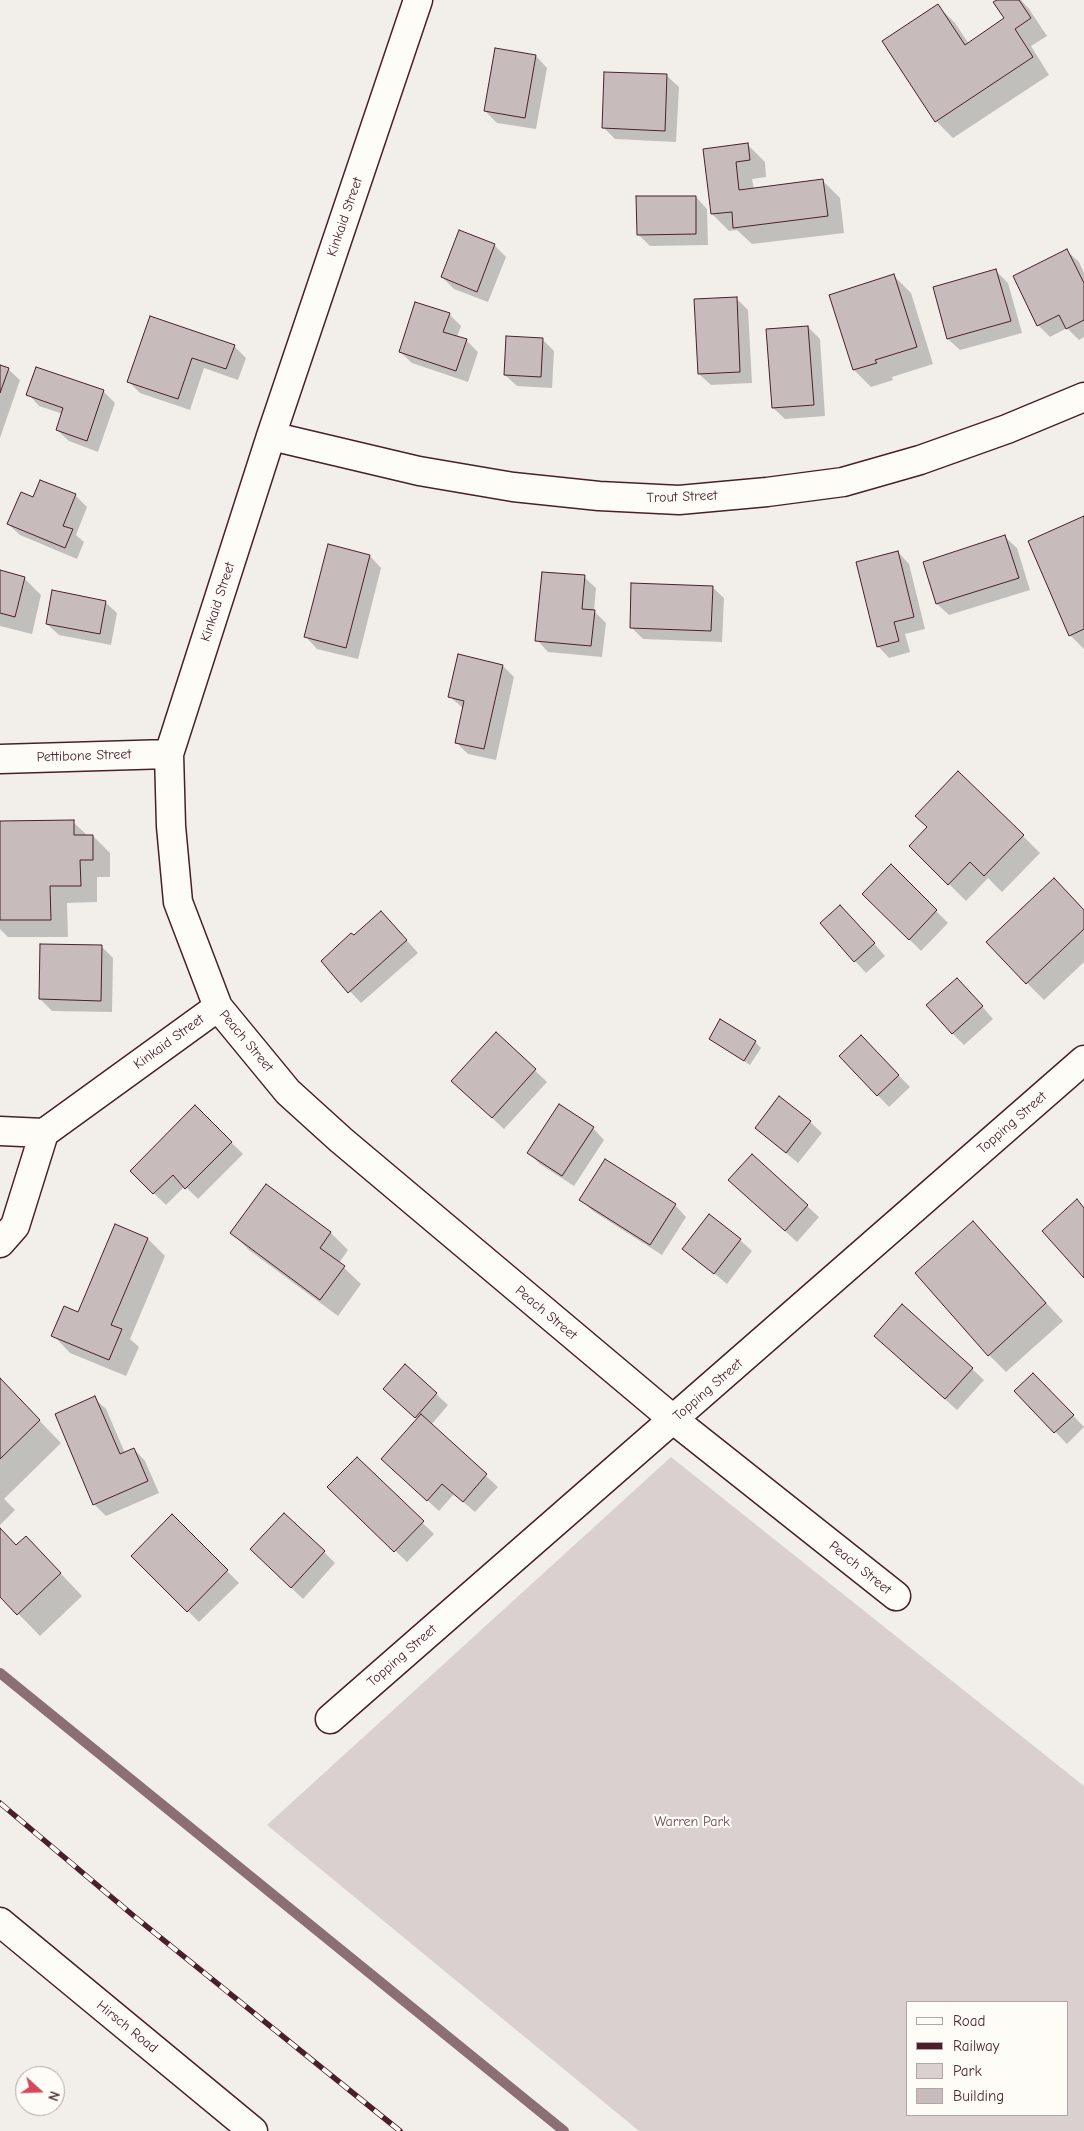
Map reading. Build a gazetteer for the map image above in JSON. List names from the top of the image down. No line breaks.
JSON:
{"streets":{"street":["Kinkaid Street","Trout Street","Pettibone Street","Peach Street","Topping Street","Hirsch Road"]},"crossings":[["Kinkaid Street","Trout Street"],["Kinkaid Street","Pettibone Street"],["Kinkaid Street","Peach Street"],["Peach Street","Topping Street"]],"parks":["Warren Park"],"legend":["Road","Railway","Park","Building"],"north":"right"}
